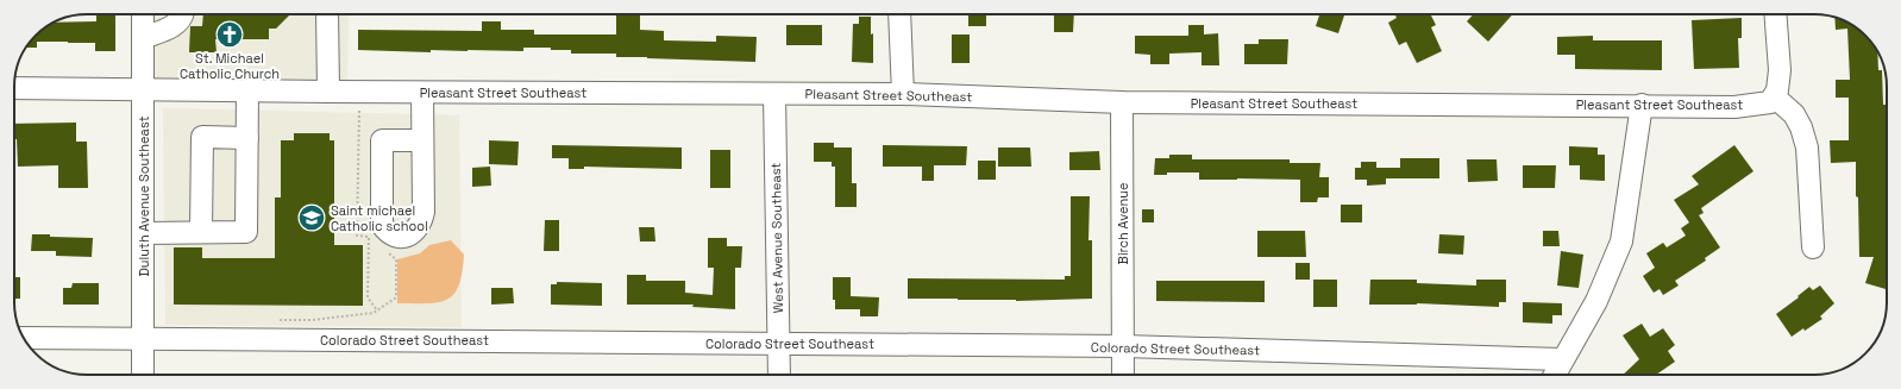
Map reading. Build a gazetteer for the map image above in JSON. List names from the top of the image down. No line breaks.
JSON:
{"streets":{"street":["Pleasant Street Southeast","Duluth Avenue Southeast","Birch Avenue","West Avenue Southeast","Colorado Street Southeast"]},"crossings":[["Pleasant Street Southeast","Duluth Avenue Southeast"],["Pleasant Street Southeast","Birch Avenue"],["Pleasant Street Southeast","West Avenue Southeast"],["Duluth Avenue Southeast","Colorado Street Southeast"],["Birch Avenue","Colorado Street Southeast"],["West Avenue Southeast","Colorado Street Southeast"]],"places":{"church":["St. Michael Catholic Church"],"school or university":["Saint michael Catholic school"]}}
